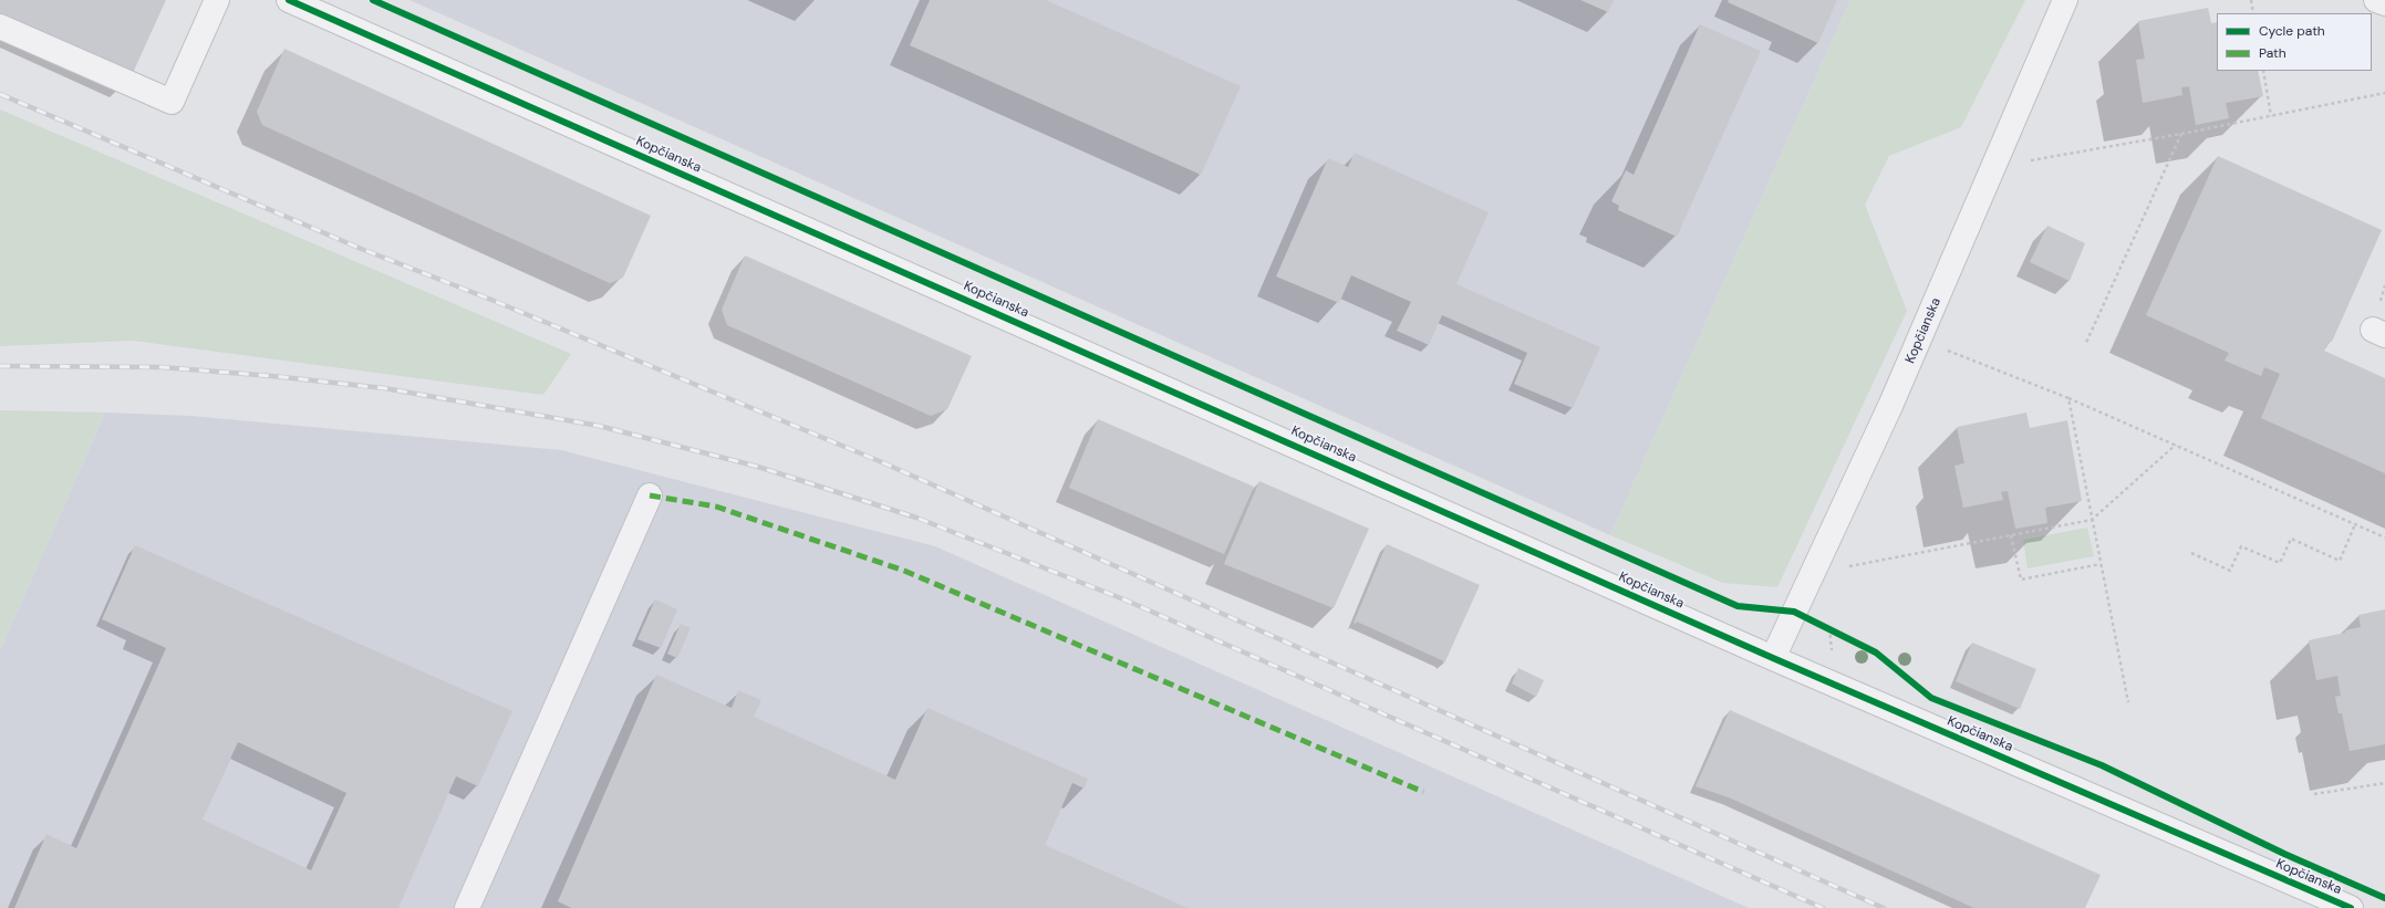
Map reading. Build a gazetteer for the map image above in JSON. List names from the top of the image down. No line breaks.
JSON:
{"streets":{"street":["Kopčianska"]},"legend":["Cycle path","Path"]}
